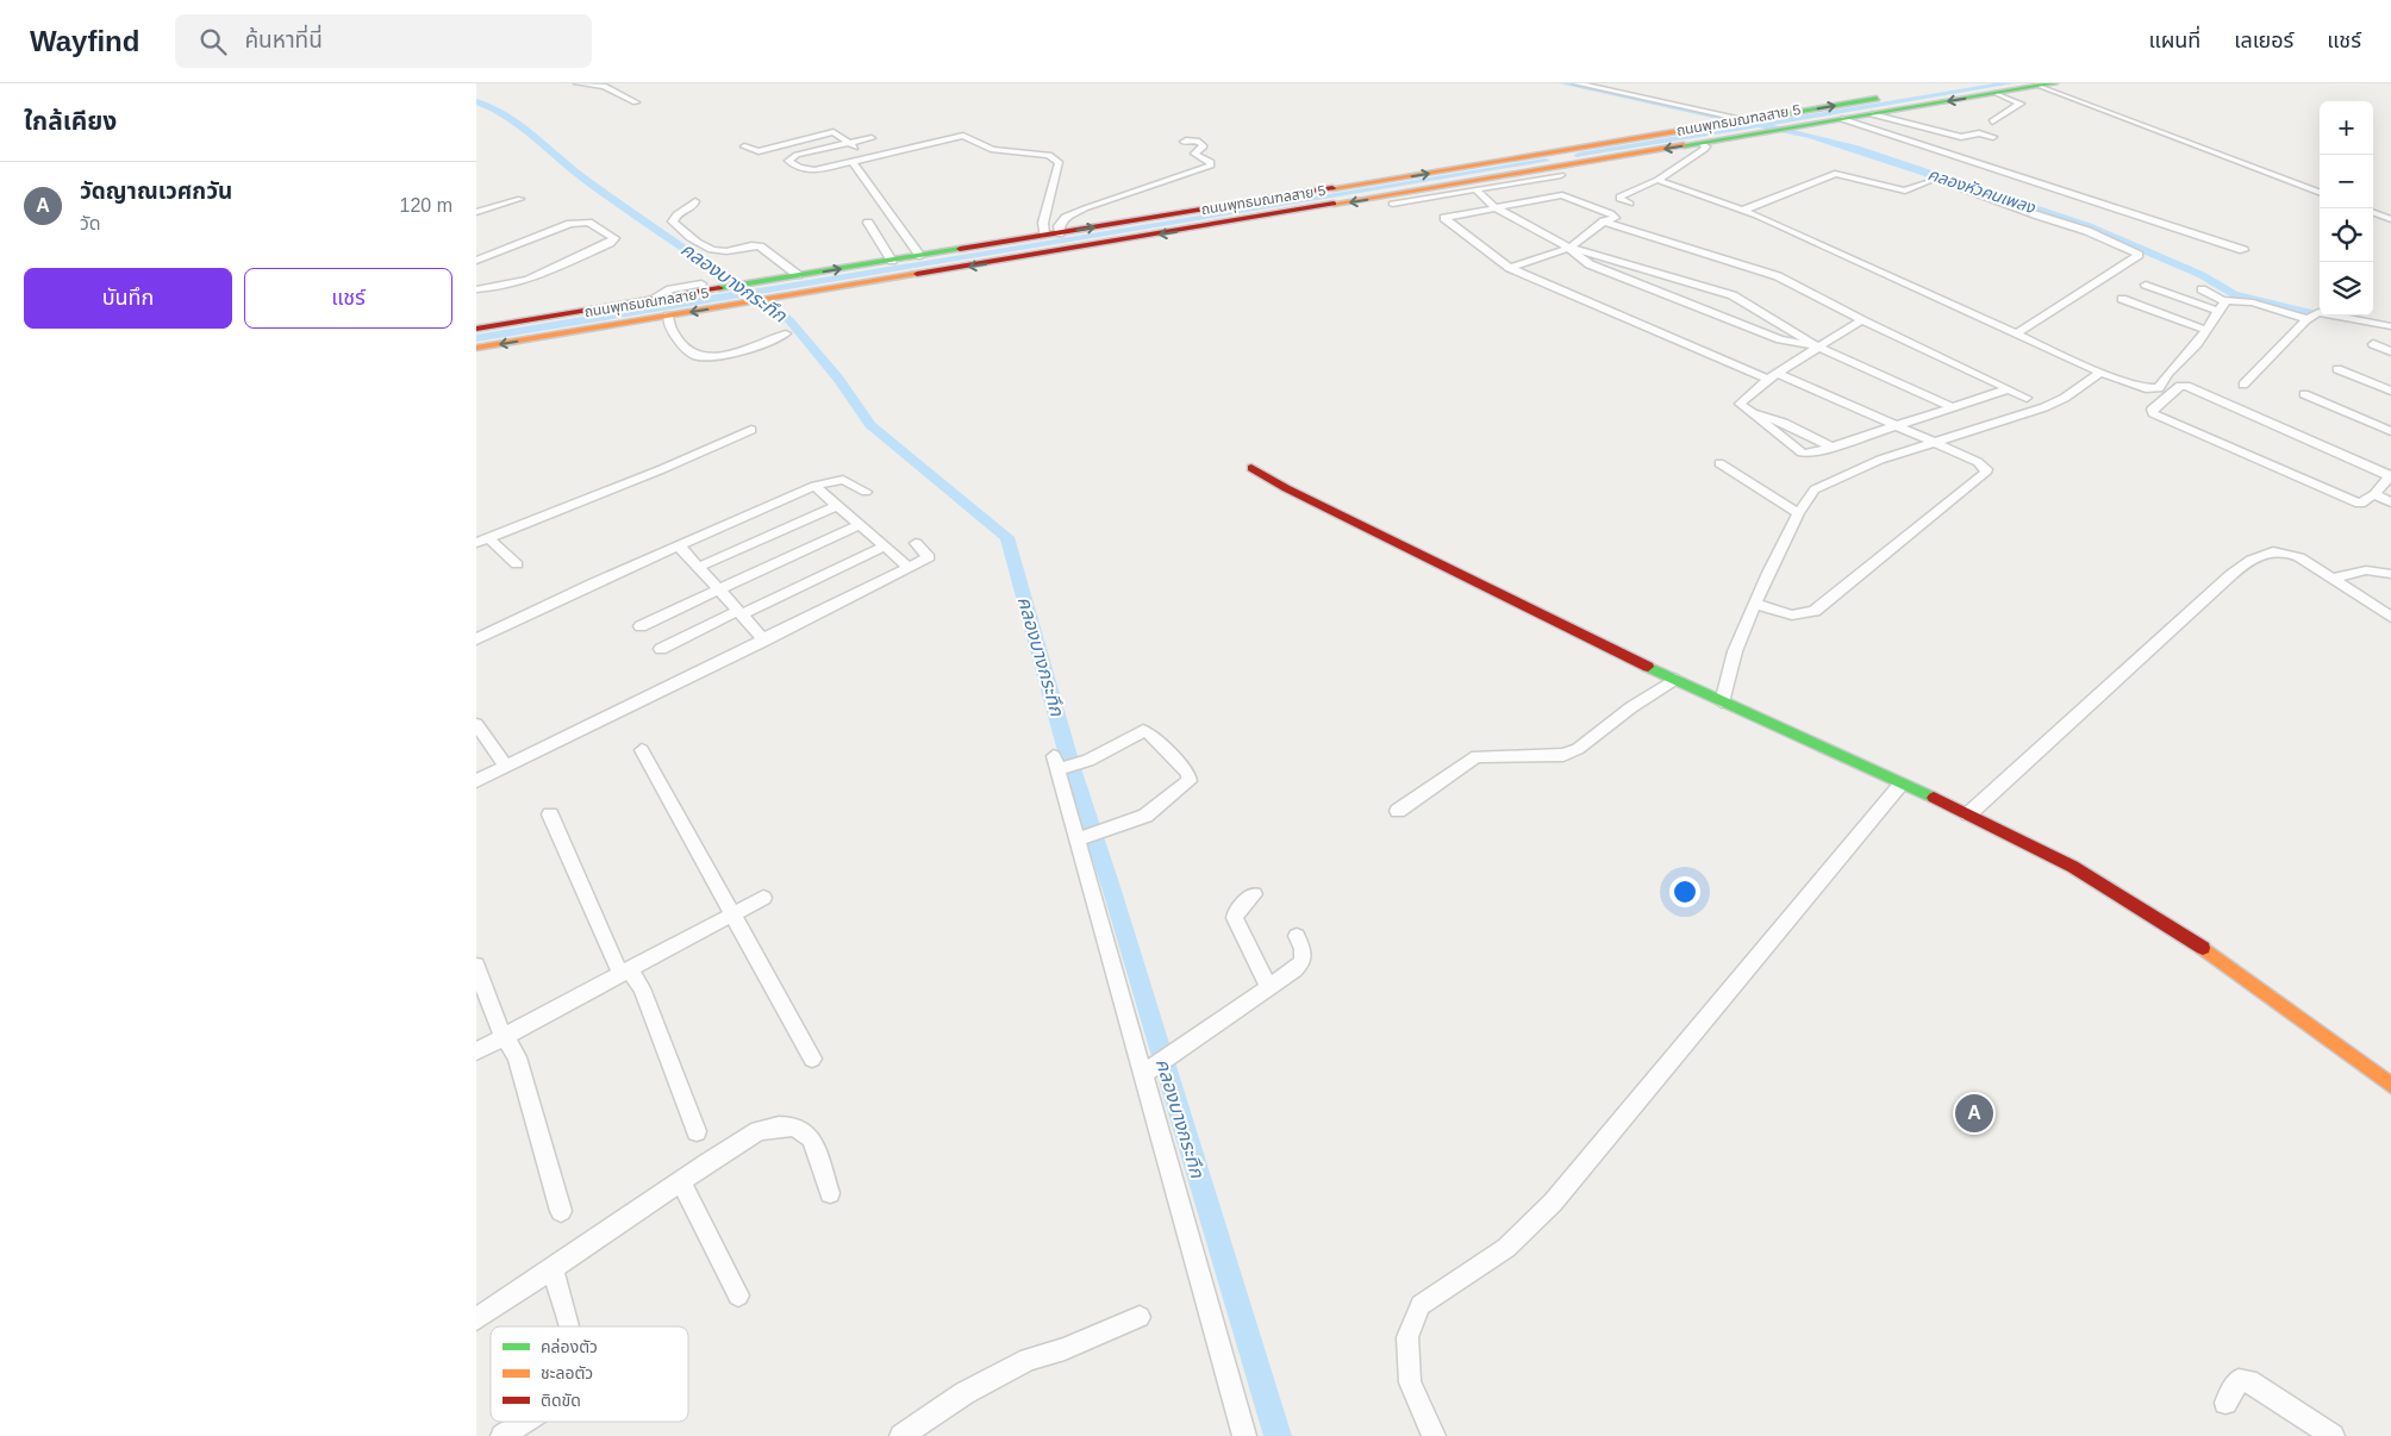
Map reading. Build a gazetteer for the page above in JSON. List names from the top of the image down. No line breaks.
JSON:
{"streets":{"main road":["ถนนพุทธมณฑลสาย 5"]},"water":["คลองหัวคนเพลง","คลองบางกระทึก"],"legend":["คล่องตัว","ชะลอตัว","ติดขัด"],"page":{"header":"Wayfind","search":"ค้นหาที่นี่","nav":["แผนที่","เลเยอร์","แชร์"],"heading":"ใกล้เคียง","map_buttons":["+","−"],"list":[{"mark":"A","name":"วัดญาณเวศกวัน","note":"วัด","value":"120 m"}],"buttons":["บันทึก","แชร์"],"pins":"A"}}
